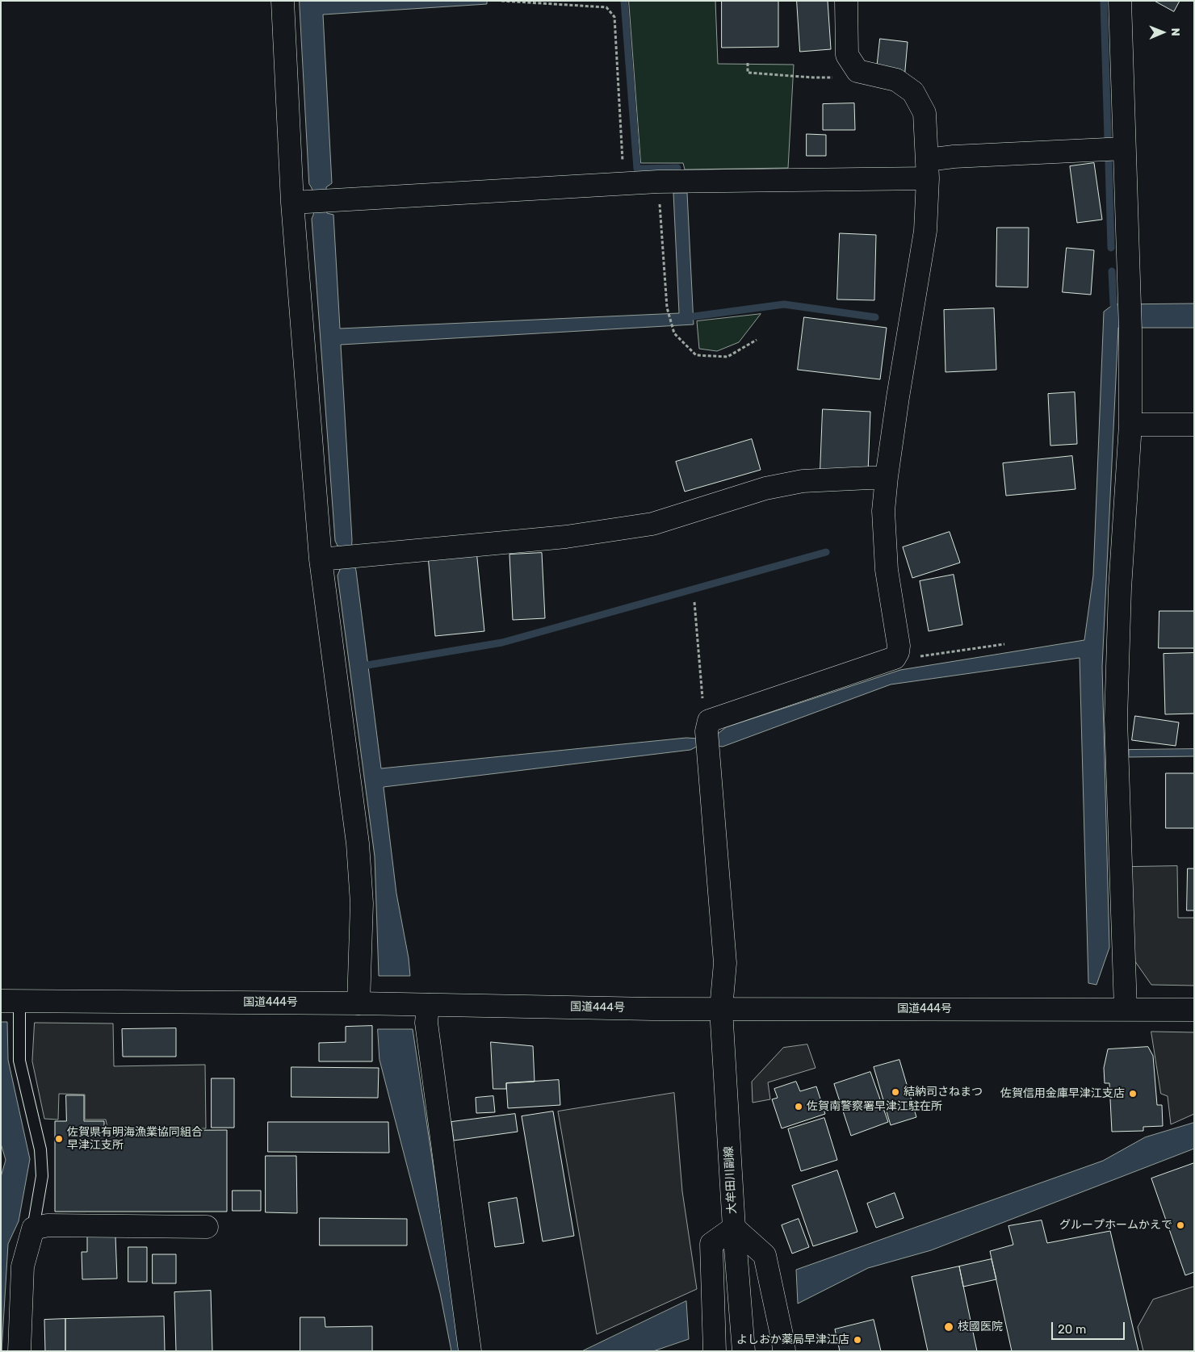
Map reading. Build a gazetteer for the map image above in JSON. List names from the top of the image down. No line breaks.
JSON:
{"streets":{"main road":["国道444号","大牟田川副線"]},"crossings":[["国道444号","大牟田川副線"]],"places":["結納司さねまつ","佐賀信用金庫早津江支店","佐賀南警察署早津江駐在所","佐賀県有明海漁業協同組合 早津江支所","グループホームかえで","枝國医院","よしおか薬局早津江店"],"scale_bar":"20 m","north":"right"}
